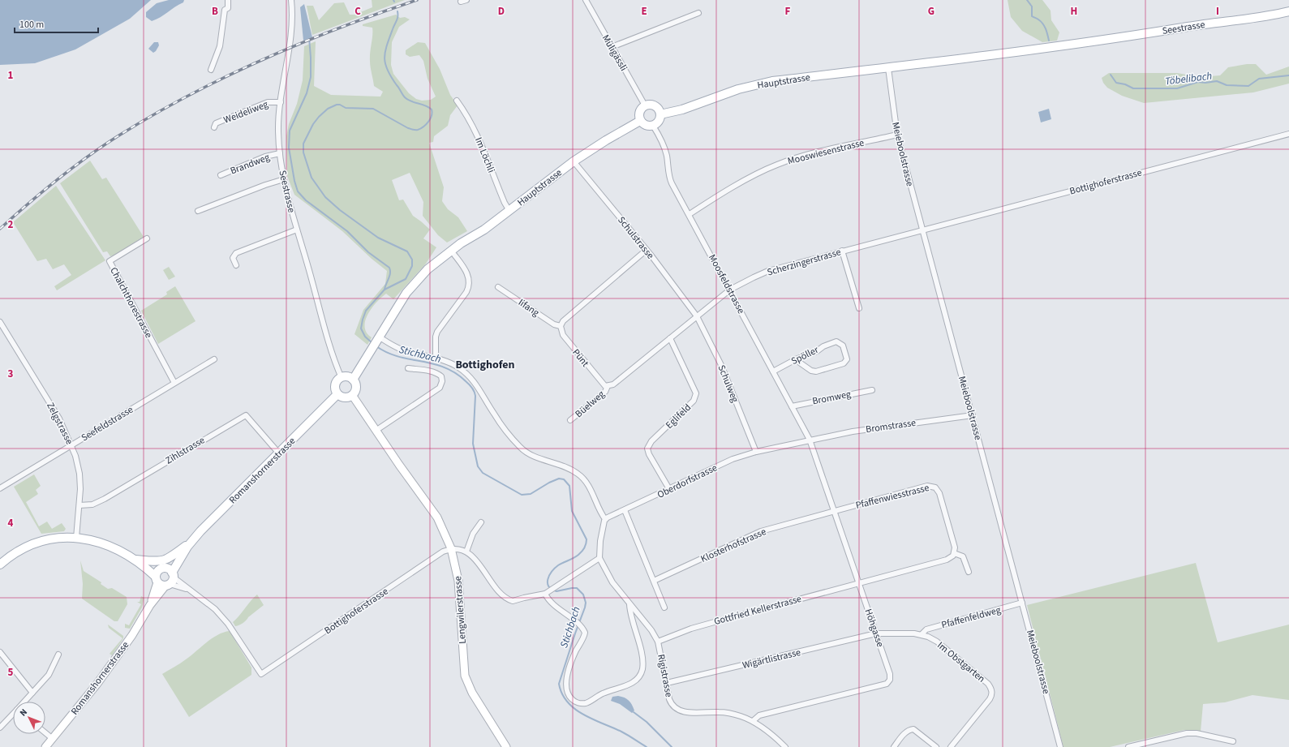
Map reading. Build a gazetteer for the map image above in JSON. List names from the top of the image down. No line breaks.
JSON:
{"streets":{"main road":["Seestrasse","Hauptstrasse","Romanshornerstrasse"],"street":["Müligässli","Weideliweg","Mooswiesenstrasse","Meieboolstrasse","Im Löchli","Brandweg","Bottighoferstrasse","Schulstrasse","Scherzingerstrasse","Moosfeldstrasse","Chalchthorestrasse","Iifang","Spöller","Pünt","Schulweg","Bromweg","Büelweg","Eglifeld","Zelgstrasse","Seefeldstrasse","Bromstrasse","Zihlstrasse","Oberdorfstrasse","Pfaffenwiesstrasse","Klosterhofstrasse","Lengwilerstrasse","Gottfried Kellerstrasse","Pfaffenfeldweg","Höhgasse","Wigärtlistrasse","Im Obstgarten","Rigistrasse"]},"crossings":[["Seestrasse","Hauptstrasse"],["Seestrasse","Weideliweg"],["Seestrasse","Brandweg"],["Seestrasse","Romanshornerstrasse"],["Seestrasse","Lengwilerstrasse"],["Müligässli","Hauptstrasse"],["Müligässli","Moosfeldstrasse"],["Hauptstrasse","Meieboolstrasse"],["Hauptstrasse","Im Löchli"],["Hauptstrasse","Schulstrasse"],["Hauptstrasse","Moosfeldstrasse"],["Hauptstrasse","Romanshornerstrasse"],["Hauptstrasse","Lengwilerstrasse"],["Mooswiesenstrasse","Meieboolstrasse"],["Mooswiesenstrasse","Moosfeldstrasse"],["Meieboolstrasse","Bottighoferstrasse"],["Meieboolstrasse","Scherzingerstrasse"],["Meieboolstrasse","Bromstrasse"],["Meieboolstrasse","Pfaffenfeldweg"],["Bottighoferstrasse","Scherzingerstrasse"],["Bottighoferstrasse","Lengwilerstrasse"],["Schulstrasse","Scherzingerstrasse"],["Schulstrasse","Schulweg"],["Scherzingerstrasse","Moosfeldstrasse"],["Scherzingerstrasse","Schulweg"],["Moosfeldstrasse","Spöller"],["Moosfeldstrasse","Bromweg"],["Moosfeldstrasse","Bromstrasse"],["Moosfeldstrasse","Oberdorfstrasse"],["Moosfeldstrasse","Höhgasse"],["Chalchthorestrasse","Seefeldstrasse"],["Iifang","Pünt"],["Pünt","Büelweg"],["Schulweg","Oberdorfstrasse"],["Eglifeld","Oberdorfstrasse"],["Zelgstrasse","Seefeldstrasse"],["Zelgstrasse","Zihlstrasse"],["Bromstrasse","Oberdorfstrasse"],["Bromstrasse","Höhgasse"],["Zihlstrasse","Romanshornerstrasse"],["Romanshornerstrasse","Lengwilerstrasse"],["Oberdorfstrasse","Höhgasse"],["Pfaffenwiesstrasse","Klosterhofstrasse"],["Pfaffenwiesstrasse","Höhgasse"],["Klosterhofstrasse","Höhgasse"],["Gottfried Kellerstrasse","Höhgasse"],["Gottfried Kellerstrasse","Rigistrasse"],["Pfaffenfeldweg","Im Obstgarten"],["Höhgasse","Wigärtlistrasse"],["Höhgasse","Im Obstgarten"],["Höhgasse","Rigistrasse"],["Wigärtlistrasse","Im Obstgarten"],["Wigärtlistrasse","Rigistrasse"]],"districts":["Bottighofen"],"water":["Töbelibach","Stichbach"],"scale_bar":"100 m","north":"top left","grid":{"columns":["B","C","D","E","F","G","H","I"],"rows":["1","2","3","4","5"]}}
